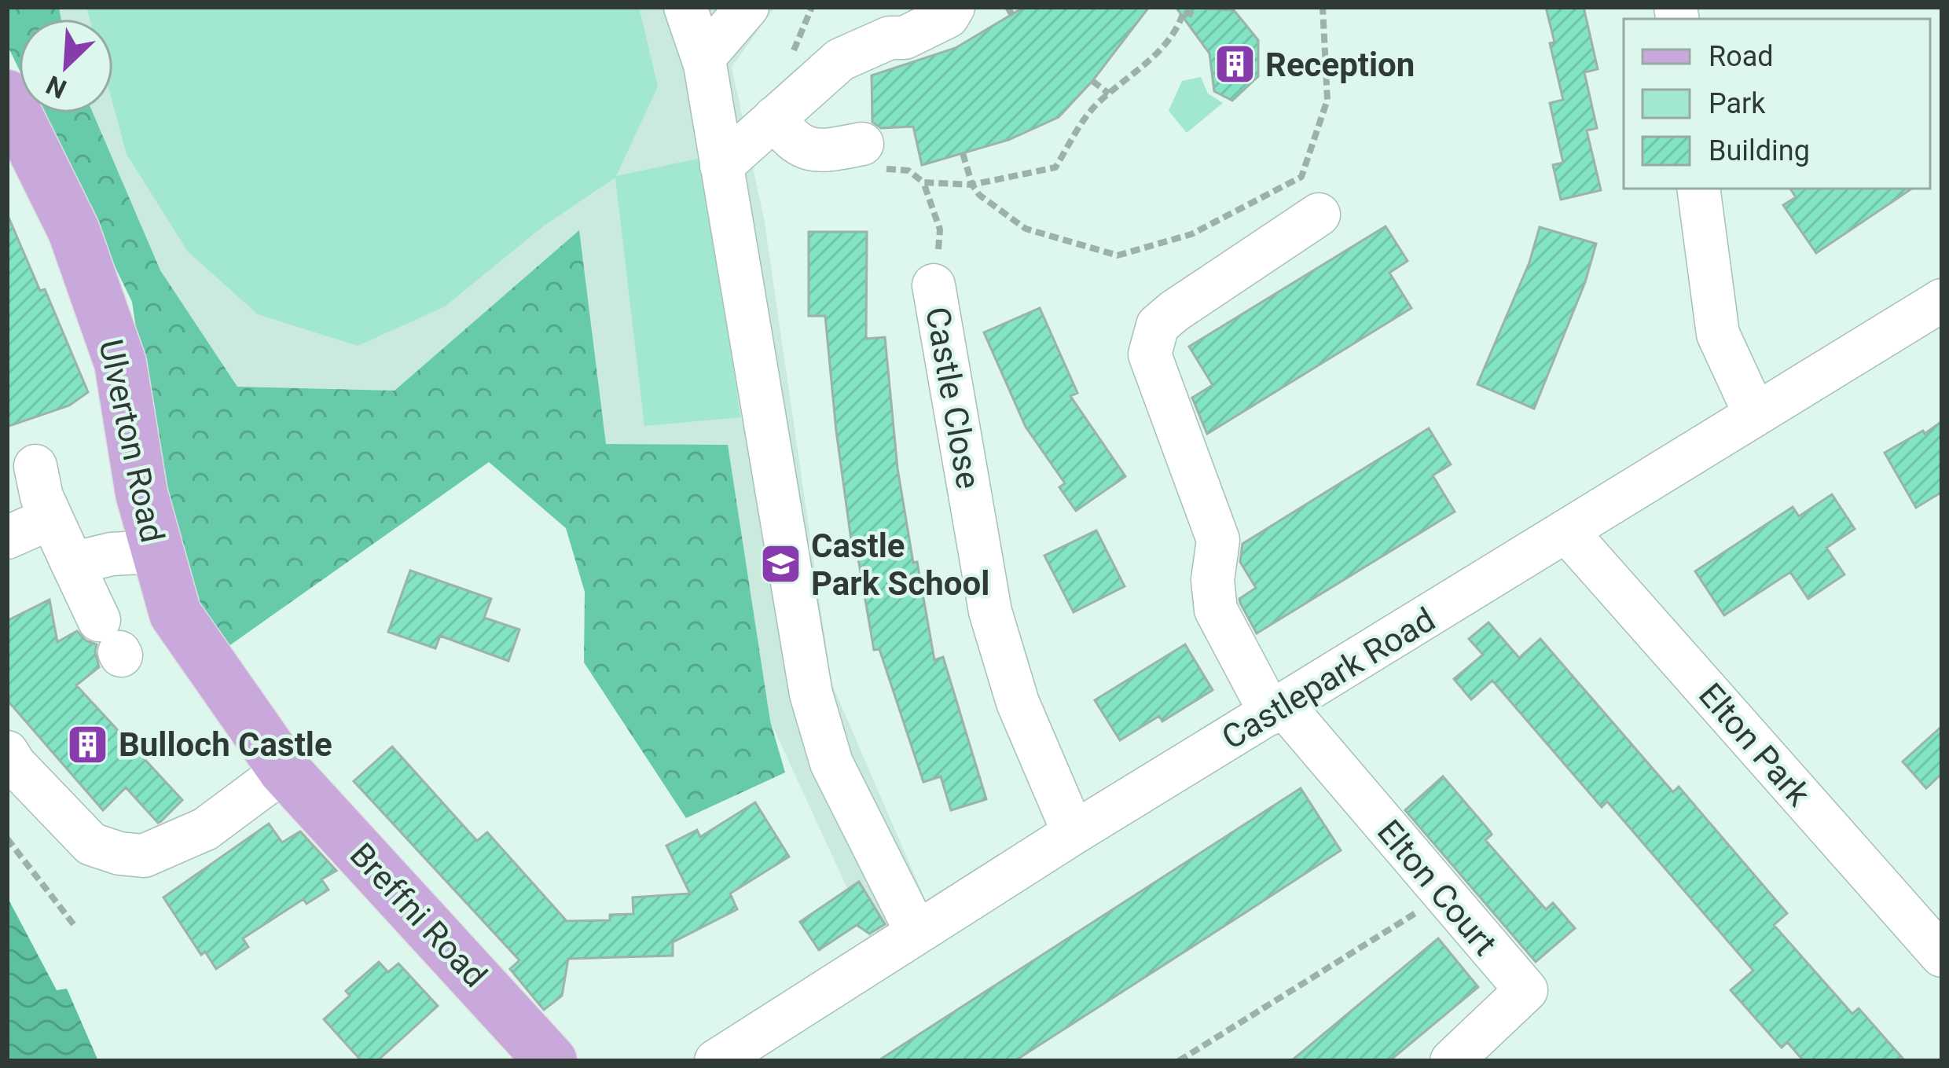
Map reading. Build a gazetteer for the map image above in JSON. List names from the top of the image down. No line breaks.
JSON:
{"streets":{"main road":["Ulverton Road","Breffni Road"],"street":["Castle Close","Castlepark Road","Elton Park","Elton Court"]},"crossings":[["Castle Close","Castlepark Road"],["Ulverton Road","Breffni Road"],["Castlepark Road","Elton Park"],["Castlepark Road","Elton Court"]],"places":{"building":["Reception","Bulloch Castle"],"school or university":["Castle Park School"]},"legend":["Road","Park","Building"],"north":"bottom left"}
